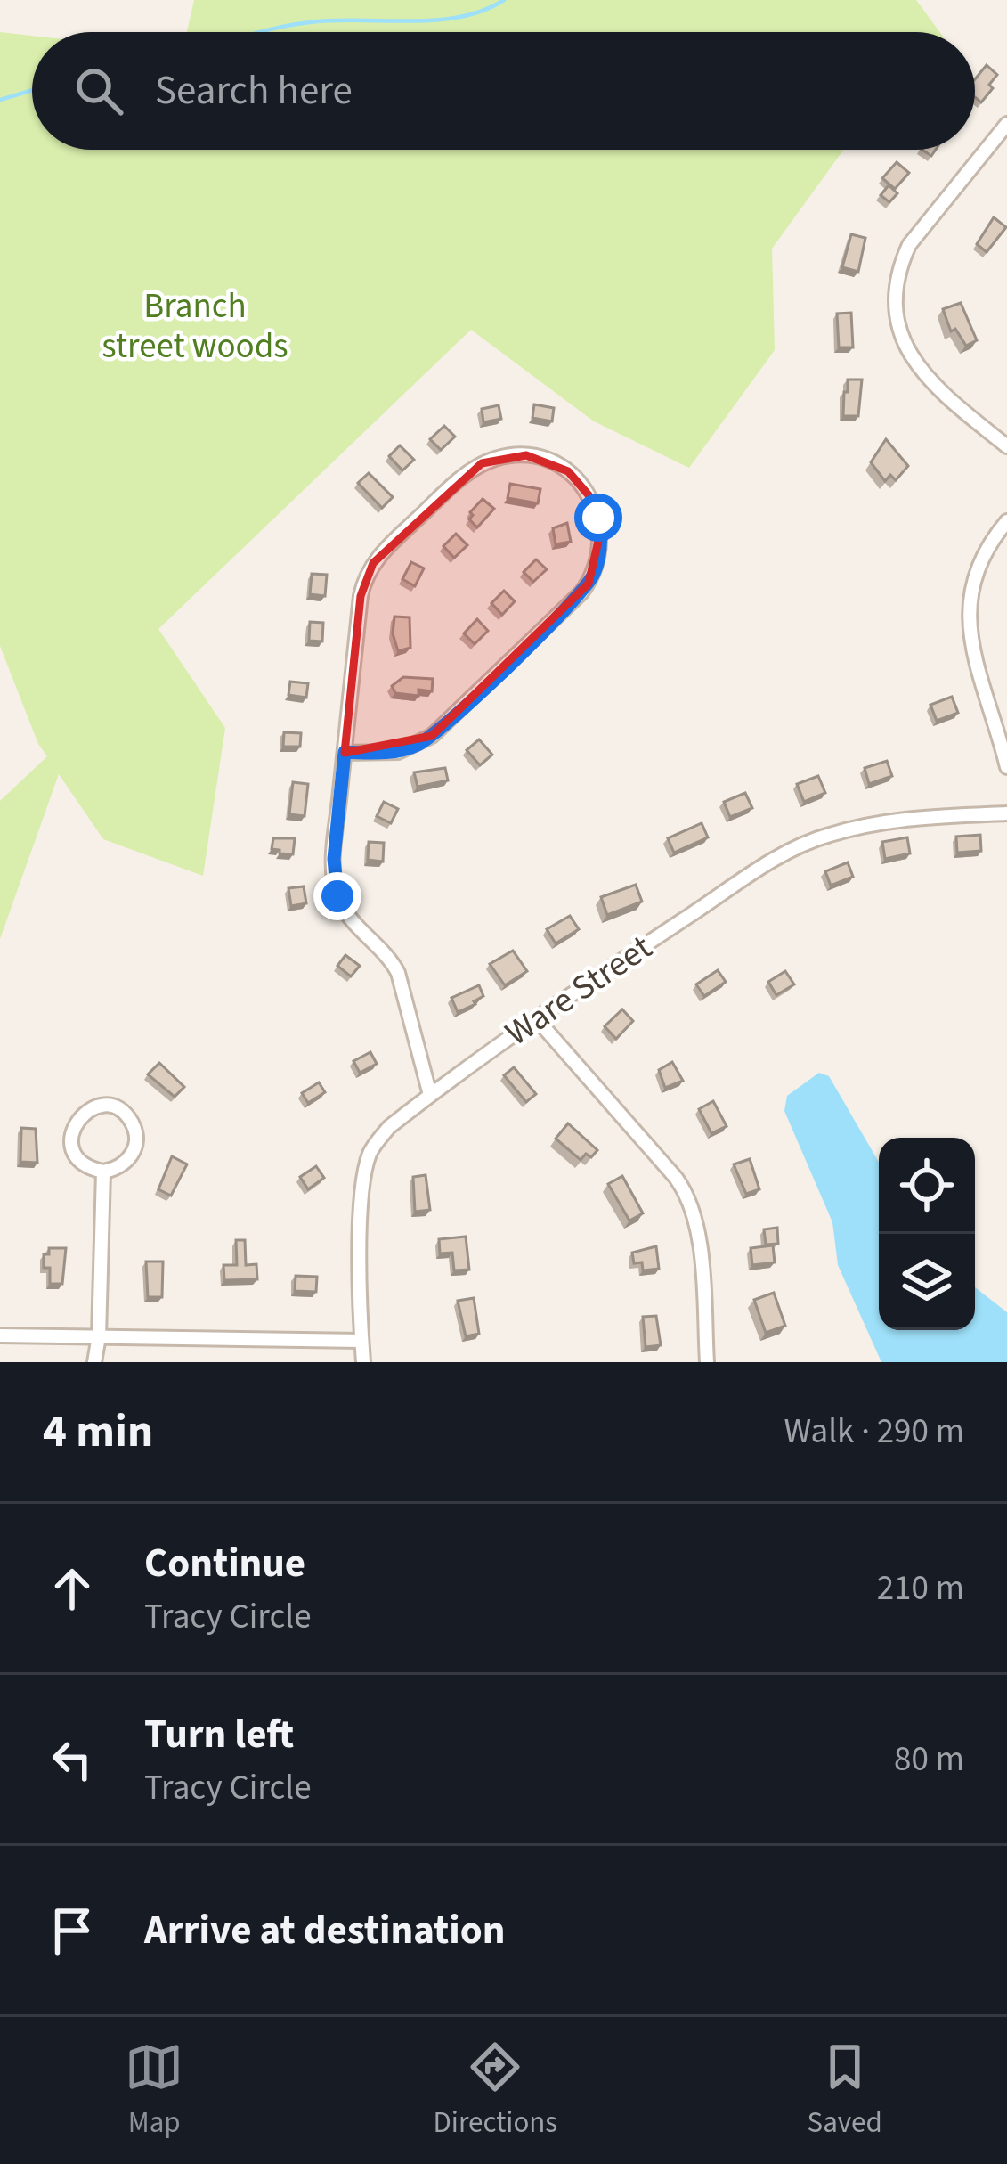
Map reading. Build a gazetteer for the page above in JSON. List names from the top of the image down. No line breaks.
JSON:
{"streets":{"street":["Ware Street"]},"parks":["Branch street woods"],"page":{"search":"Search here","heading":["4 min","Walk · 290 m"],"list":[["Continue","Tracy Circle","210 m"],["Turn left","Tracy Circle","80 m"],"Arrive at destination"],"nav":["Map","Directions","Saved"]}}
